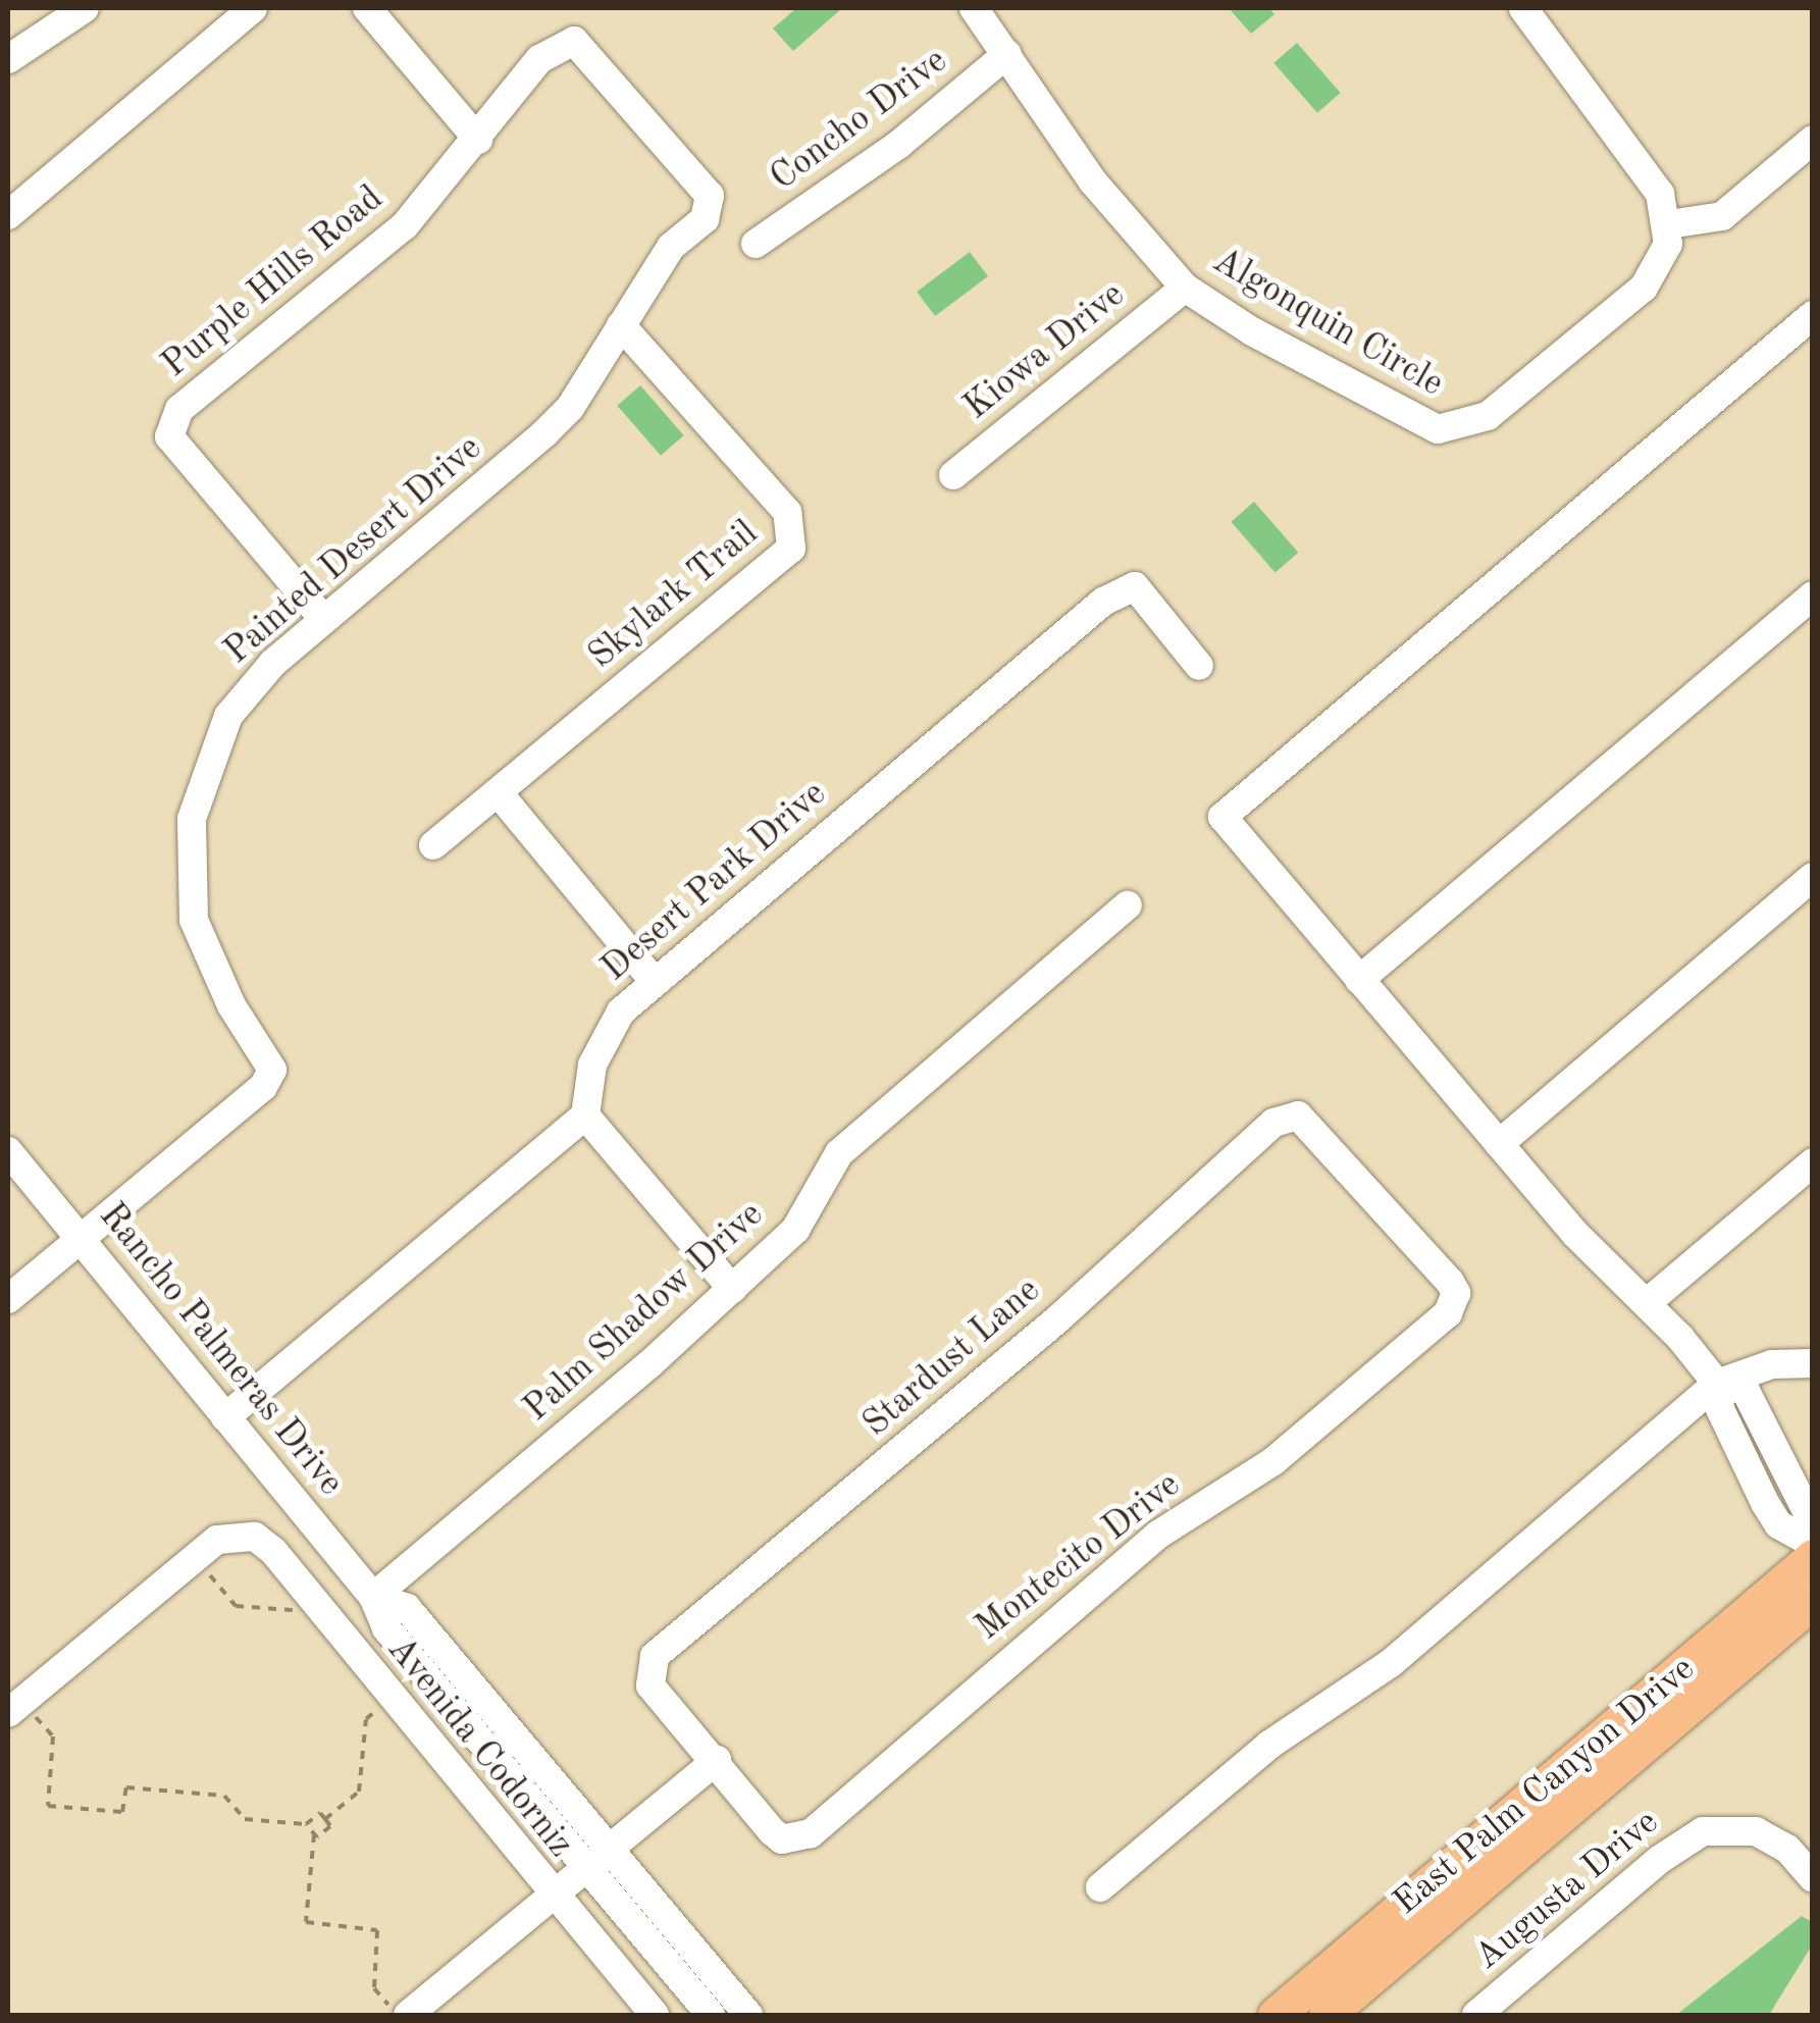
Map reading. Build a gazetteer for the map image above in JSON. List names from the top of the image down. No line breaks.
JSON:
{"streets":{"main road":["East Palm Canyon Drive"],"street":["Concho Drive","Purple Hills Road","Algonquin Circle","Kiowa Drive","Painted Desert Drive","Skylark Trail","Desert Park Drive","Palm Shadow Drive","Rancho Palmeras Drive","Stardust Lane","Montecito Drive","Avenida Codorniz","Augusta Drive"]},"crossings":[["Concho Drive","Algonquin Circle"],["Purple Hills Road","Painted Desert Drive"],["Algonquin Circle","Kiowa Drive"],["Painted Desert Drive","Skylark Trail"],["Painted Desert Drive","Rancho Palmeras Drive"],["Palm Shadow Drive","Rancho Palmeras Drive"],["Stardust Lane","Montecito Drive"]]}
